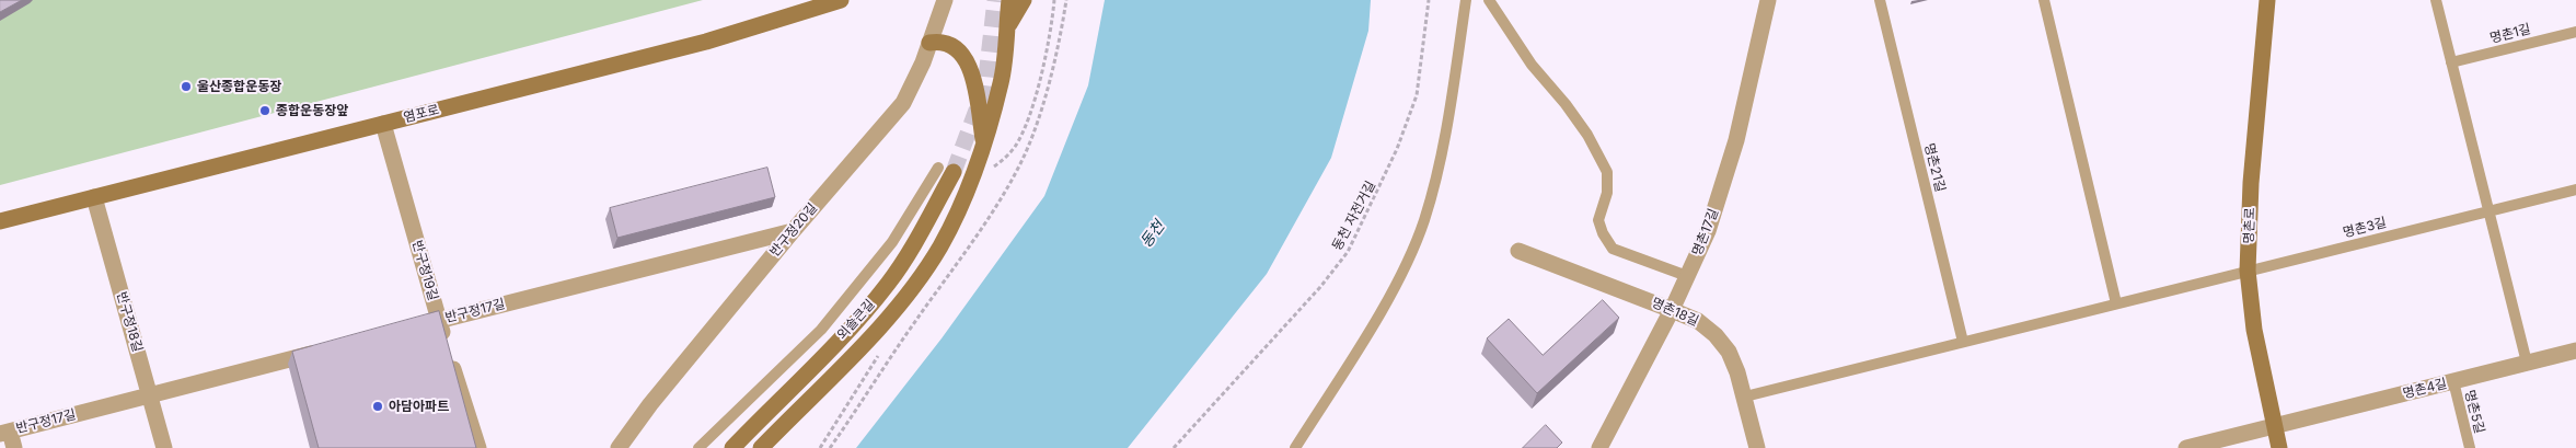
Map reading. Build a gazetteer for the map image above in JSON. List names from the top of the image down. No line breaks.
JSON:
{"streets":{"street":["염포로","명촌로","반구정20길","명촌17길","반구정19길","반구정17길","명촌18길","외솔큰길","반구정18길","명촌4길"],"lane":["명촌1길","명촌21길","명촌3길","명촌5길"],"path":["동천 자전거길"]},"crossings":[["염포로","반구정19길"],["염포로","반구정18길"],["명촌로","명촌3길"],["명촌로","명촌4길"],["반구정20길","반구정17길"],["명촌17길","명촌18길"],["반구정19길","반구정17길"],["반구정17길","반구정18길"],["명촌4길","명촌5길"]],"water":["동천"],"places":["울산종합운동장","종합운동장앞","아담아파트"]}
